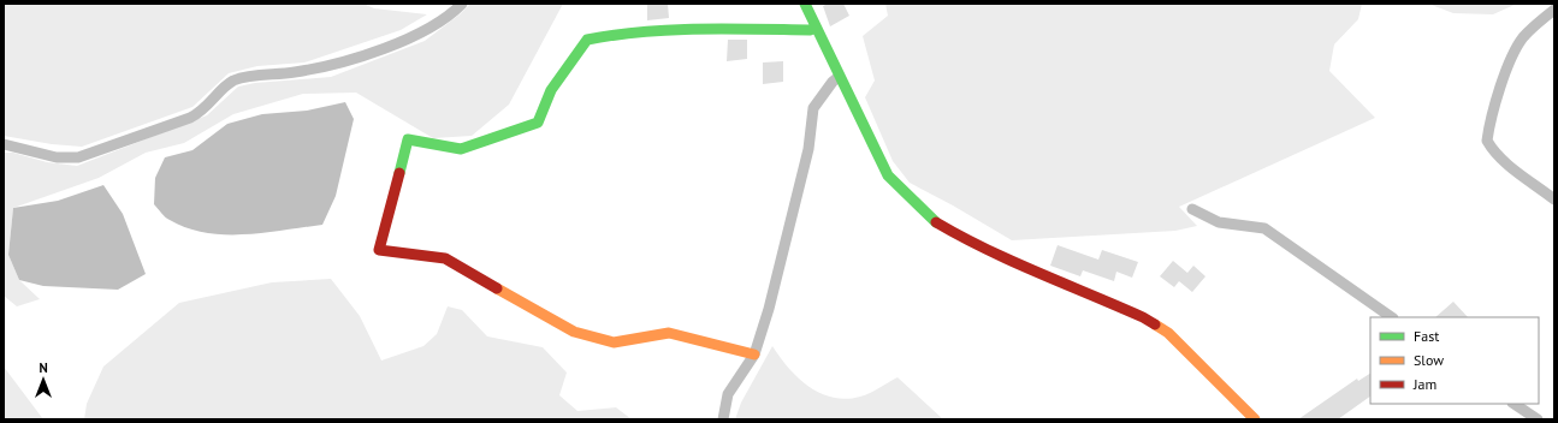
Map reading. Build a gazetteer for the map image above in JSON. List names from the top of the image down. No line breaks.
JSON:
{"legend":["Fast","Slow","Jam"],"north":"top"}
